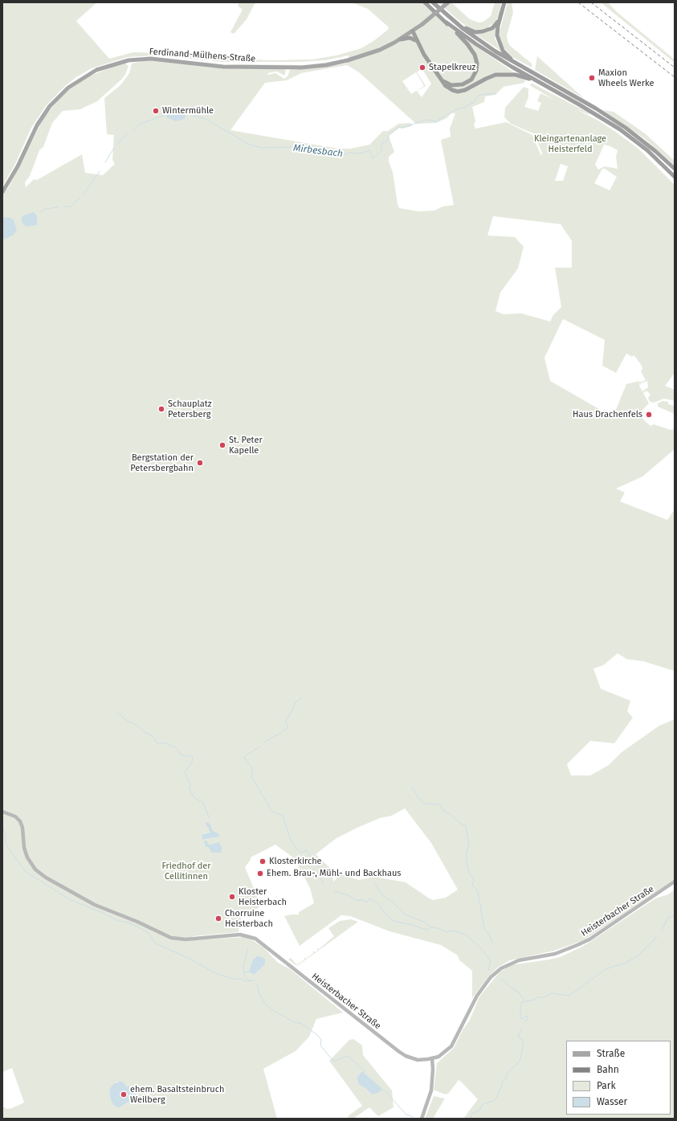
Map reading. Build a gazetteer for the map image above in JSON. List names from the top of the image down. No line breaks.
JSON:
{"streets":{"main road":["Ferdinand-Mülhens-Straße","Heisterbacher Straße"]},"water":["Mirbesbach"],"parks":["Kleingartenanlage Heisterfeld","Friedhof der Cellitinnen"],"places":["Stapelkreuz","Maxion Wheels Werke","Wintermühle","Schauplatz Petersberg","Haus Drachenfels","St. Peter Kapelle","Bergstation der Petersbergbahn","Klosterkirche","Ehem. Brau-, Mühl- und Backhaus","Kloster Heisterbach","Chorruine Heisterbach","ehem. Basaltsteinbruch Weilberg"],"legend":["Straße","Bahn","Park","Wasser"]}
